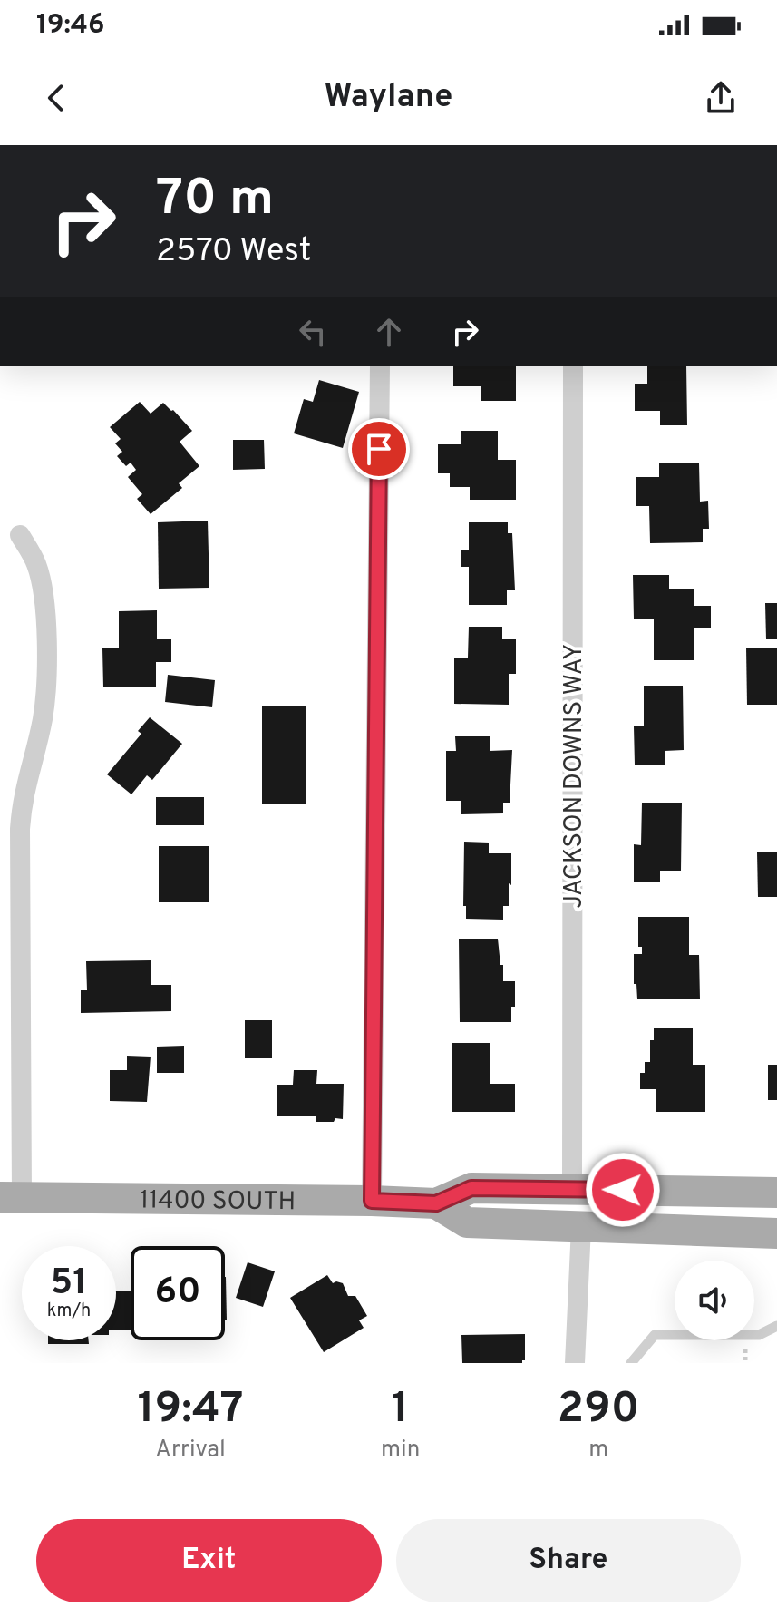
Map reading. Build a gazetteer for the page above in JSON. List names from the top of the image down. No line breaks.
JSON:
{"streets":{"main road":["11400 SOUTH"],"street":["JACKSON DOWNS WAY"]},"crossings":[["JACKSON DOWNS WAY","11400 SOUTH"]],"page":{"status":"19:46","header":"Waylane","turn":["70 m","2570 West"],"speed":"51 km/h","limit":"60","eta":["19:47","Arrival","1","min","290","m"],"buttons":["Exit","Share"]}}
